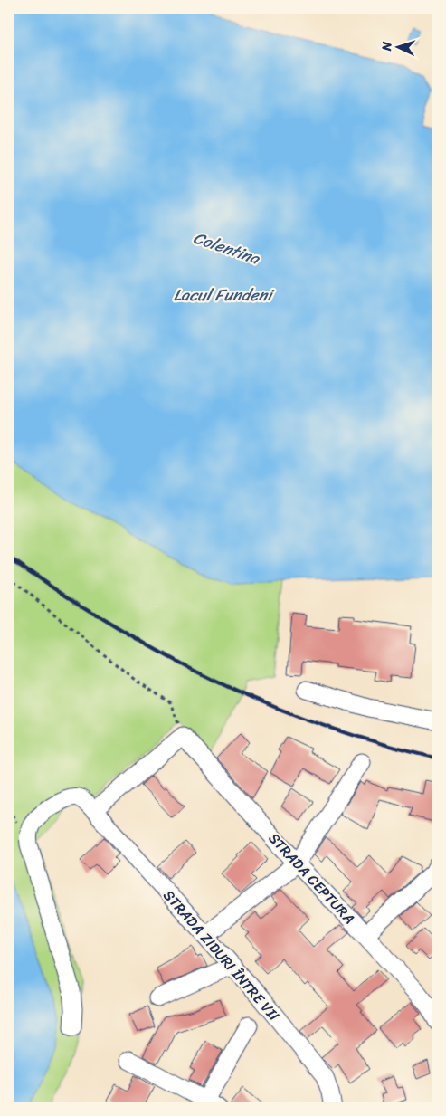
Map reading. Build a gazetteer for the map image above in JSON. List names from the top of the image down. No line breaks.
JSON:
{"streets":{"street":["STRADA CEPTURA","STRADA ZIDURI ÎNTRE VII"]},"water":["Colentina","Lacul Fundeni"],"north":"left"}
